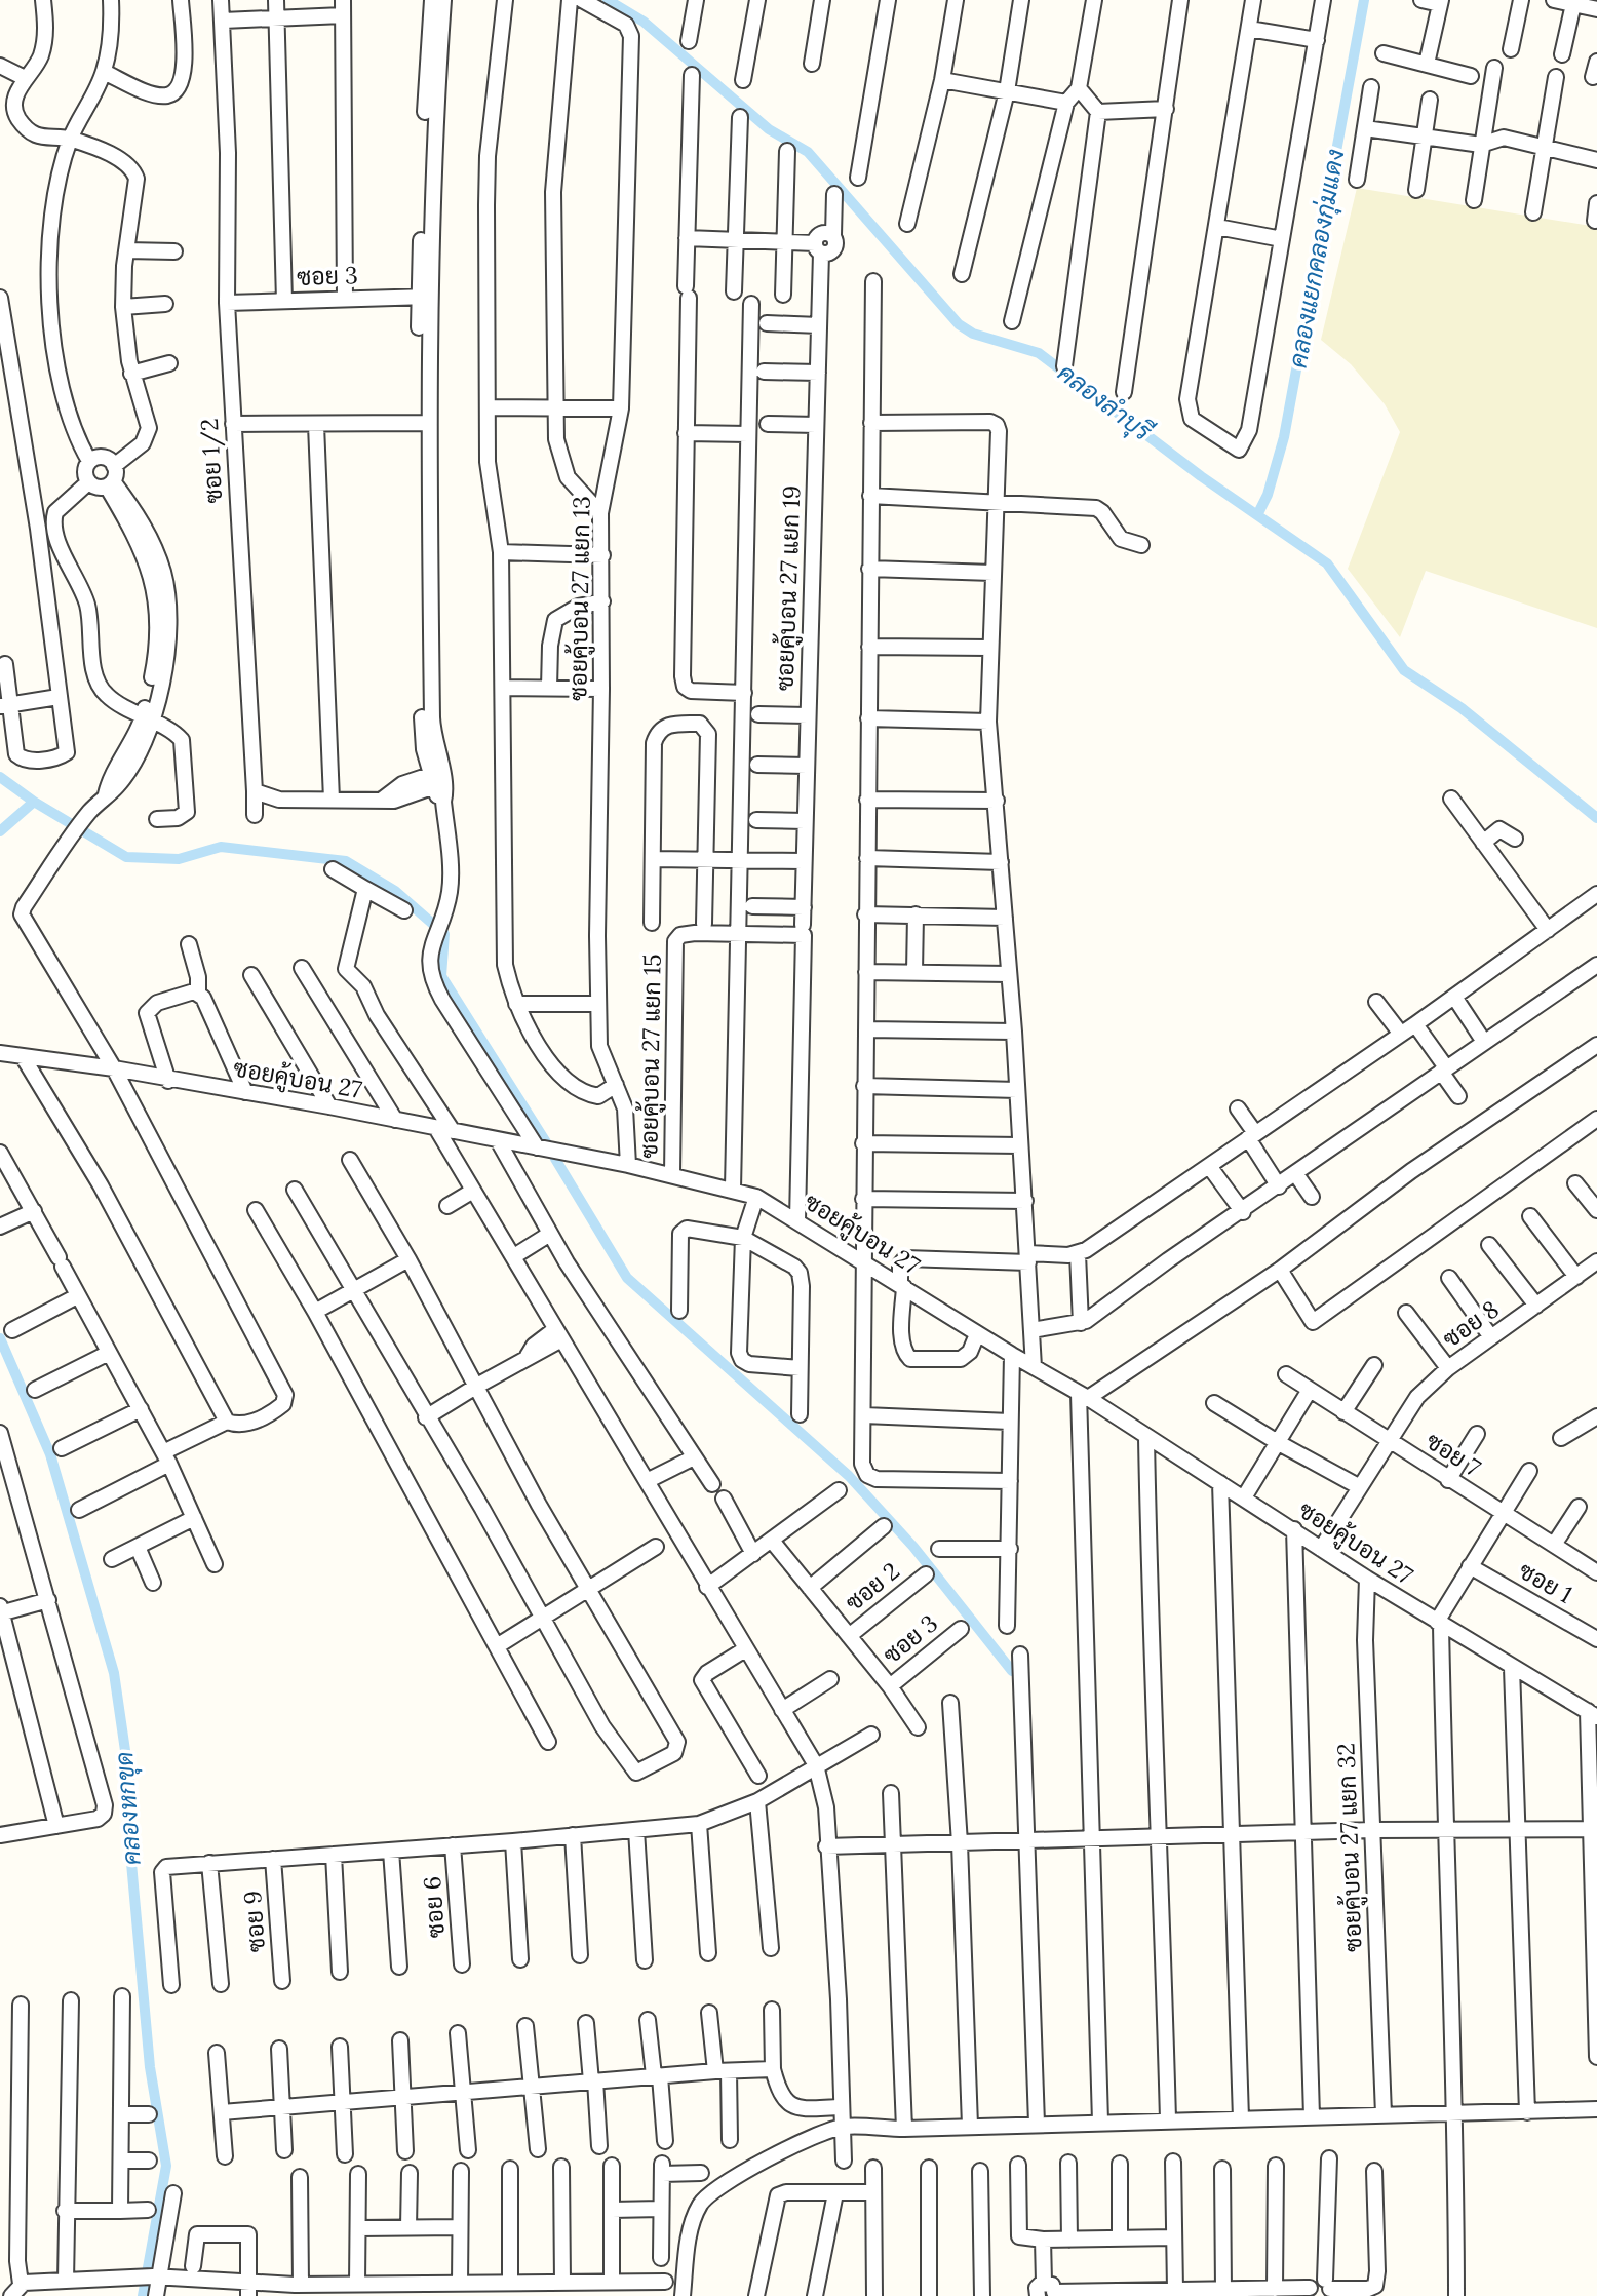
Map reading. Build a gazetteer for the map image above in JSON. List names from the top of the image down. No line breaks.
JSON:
{"streets":{"street":["ซอย 3","ซอย 1/2","ซอยคู้บอน 27 แยก 19","ซอยคู้บอน 27 แยก 13","ซอยคู้บอน 27 แยก 15","ซอยคู้บอน 27","ซอย 8","ซอย 7","ซอย 1","ซอย 2","ซอยคู้บอน 27 แยก 32","ซอย 6","ซอย 9"]},"crossings":[["ซอย 3","ซอย 1/2"],["ซอยคู้บอน 27 แยก 19","ซอยคู้บอน 27 แยก 15"],["ซอยคู้บอน 27 แยก 19","ซอยคู้บอน 27"],["ซอยคู้บอน 27 แยก 13","ซอยคู้บอน 27"],["ซอยคู้บอน 27 แยก 15","ซอยคู้บอน 27"],["ซอยคู้บอน 27","ซอย 8"],["ซอยคู้บอน 27","ซอยคู้บอน 27 แยก 32"],["ซอย 8","ซอย 7"]],"water":["คลองแยกคลองกุ่มแดง","คลองลำบุรี","คลองหกขุด"]}
